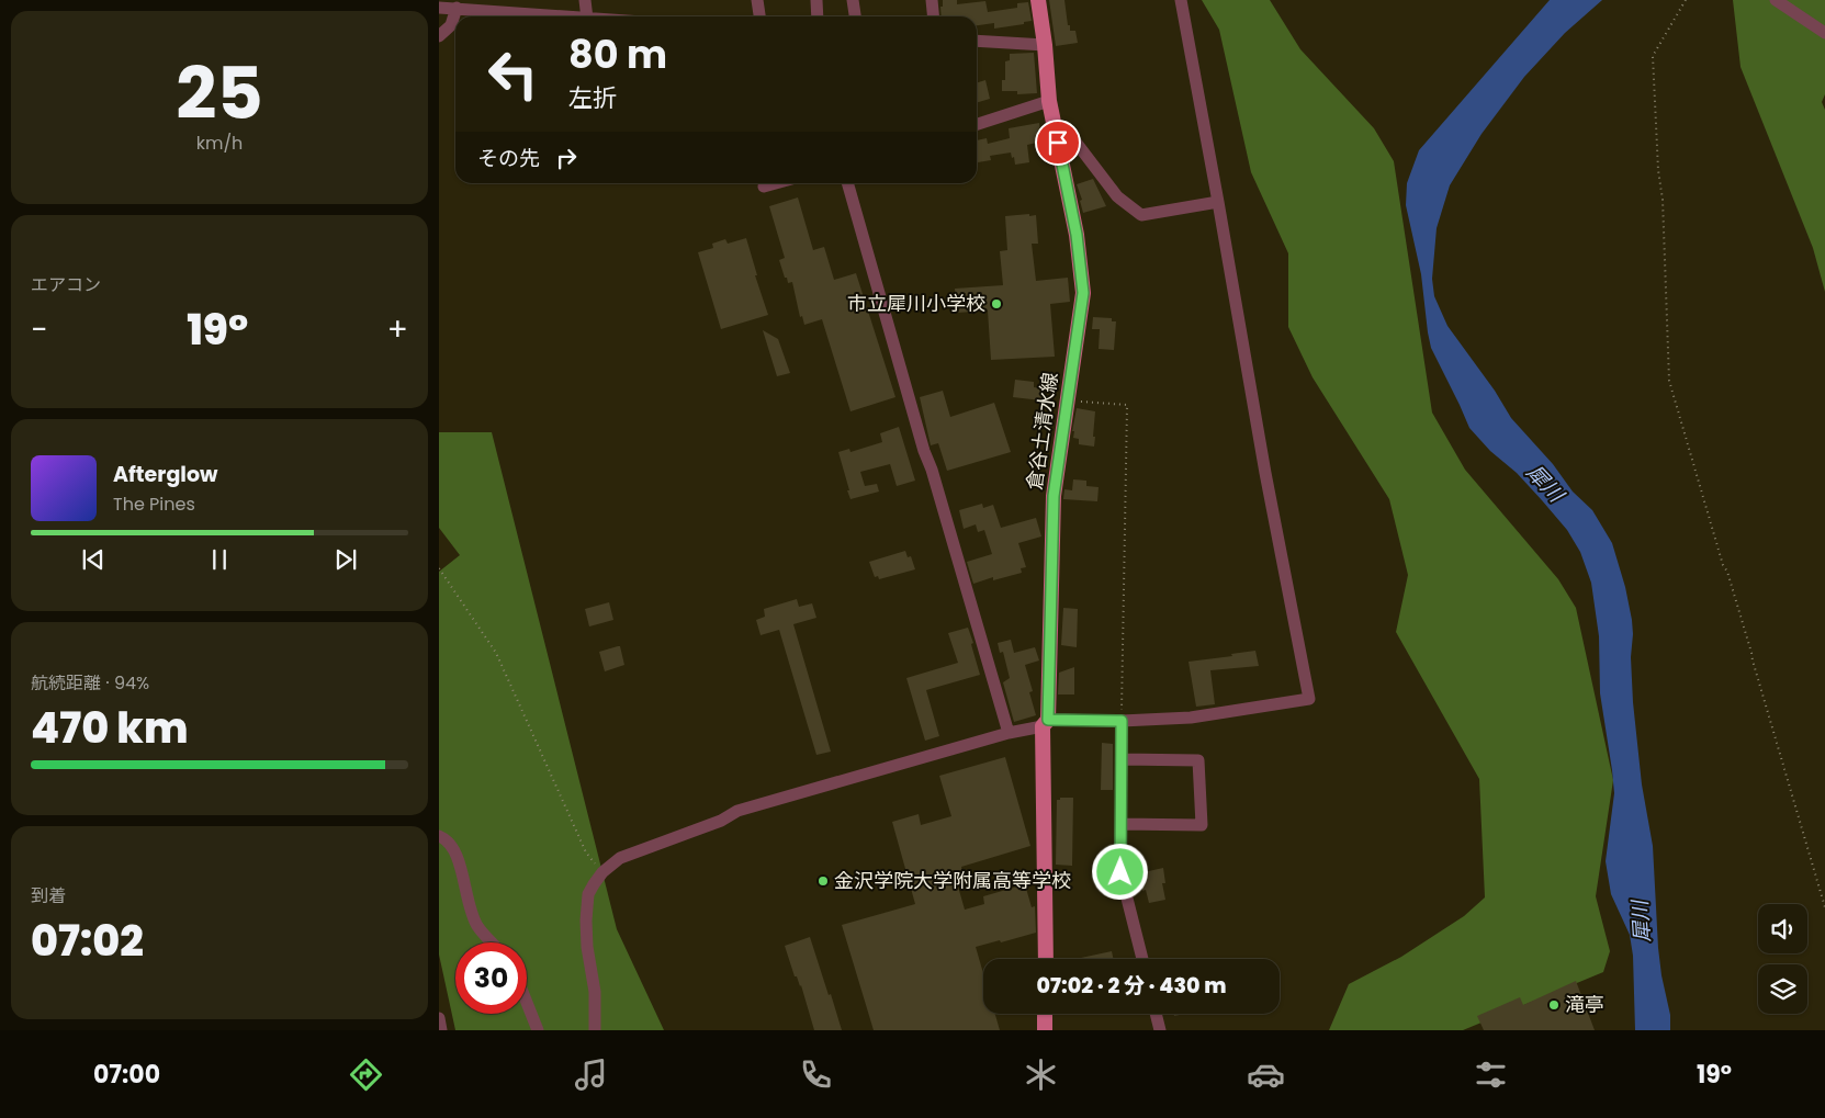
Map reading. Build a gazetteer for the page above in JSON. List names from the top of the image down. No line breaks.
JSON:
{"streets":{"main road":["倉谷土清水線"]},"water":["犀川"],"places":["市立犀川小学校","金沢学院大学附属高等学校","滝亭"],"page":{"tile":[["25","km/h"],"エアコン",["航続距離 · 94%","470 km"],["到着","07:02"]],"turn":["80 m","左折"],"then":"その先","heat":["−","19°","+"],"song":["Afterglow","The Pines"],"limit":"30","trip":"07:02 · 2 分 · 430 m","tabs":["07:00","19°"]}}
